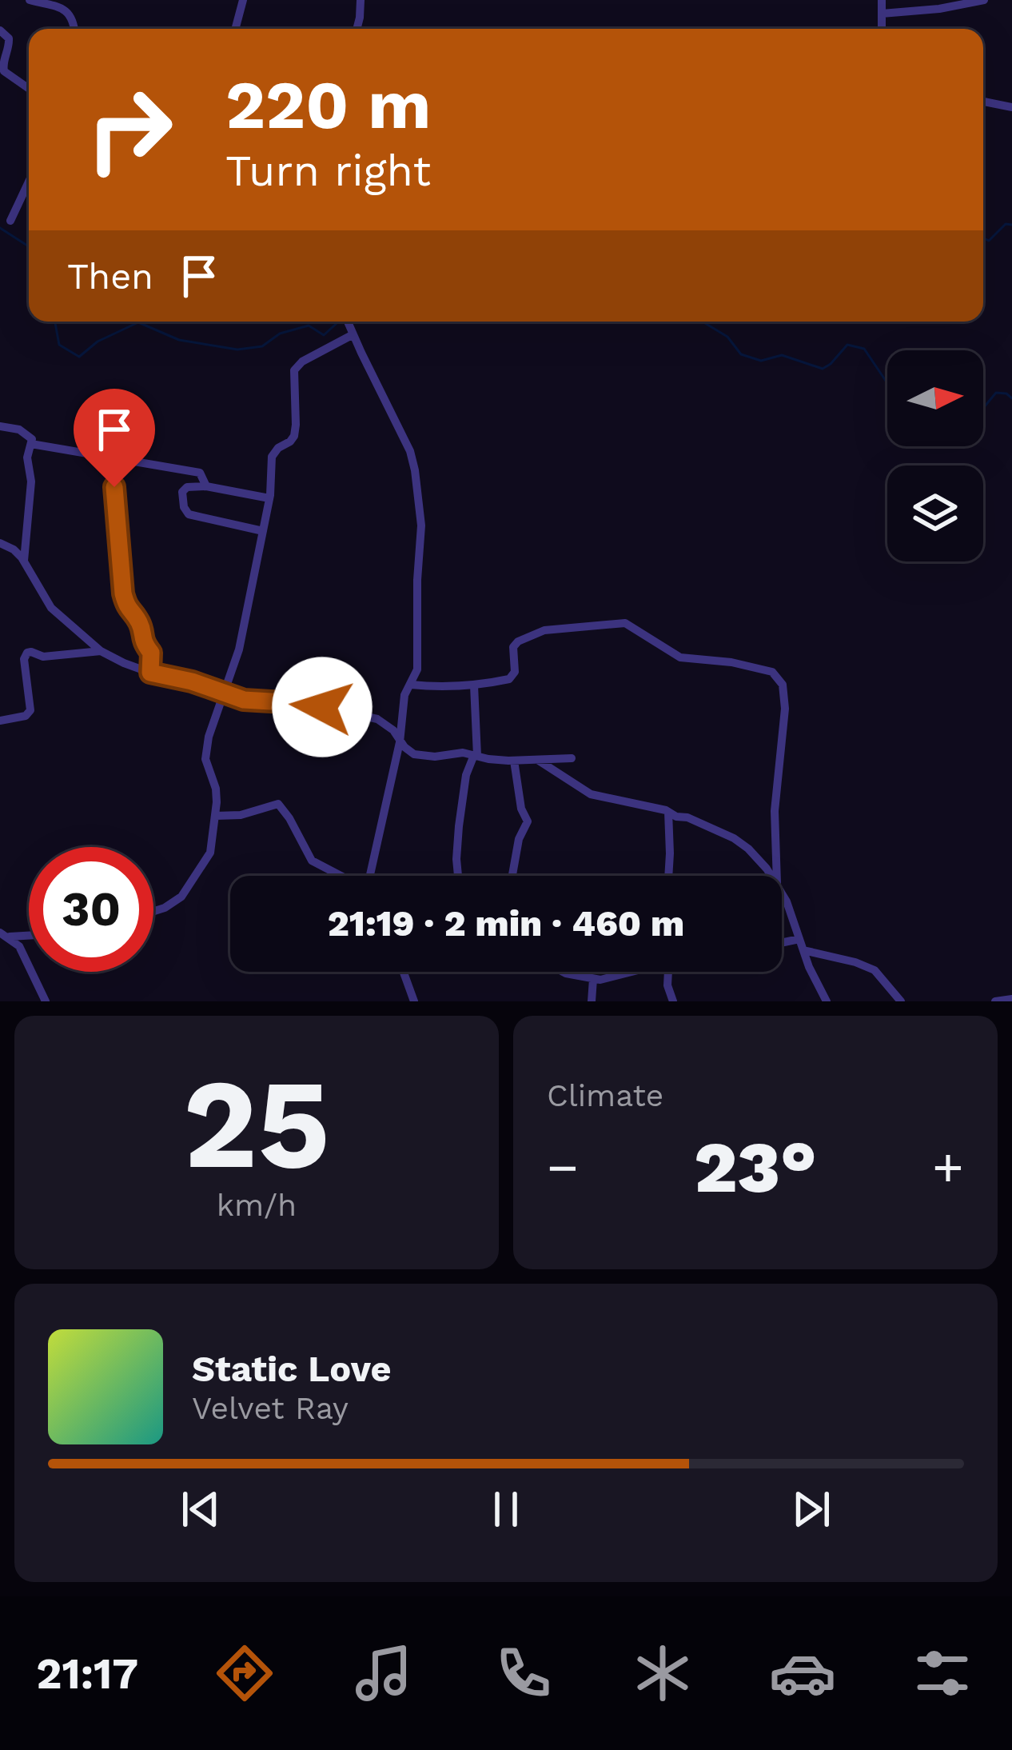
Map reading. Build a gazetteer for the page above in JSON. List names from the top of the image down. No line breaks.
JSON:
{"north":"right","page":{"turn":["220 m","Turn right"],"then":"Then","limit":"30","trip":"21:19 · 2 min · 460 m","tile":[["25","km/h"],"Climate"],"heat":["−","23°","+"],"song":["Static Love","Velvet Ray"],"tabs":"21:17"}}
